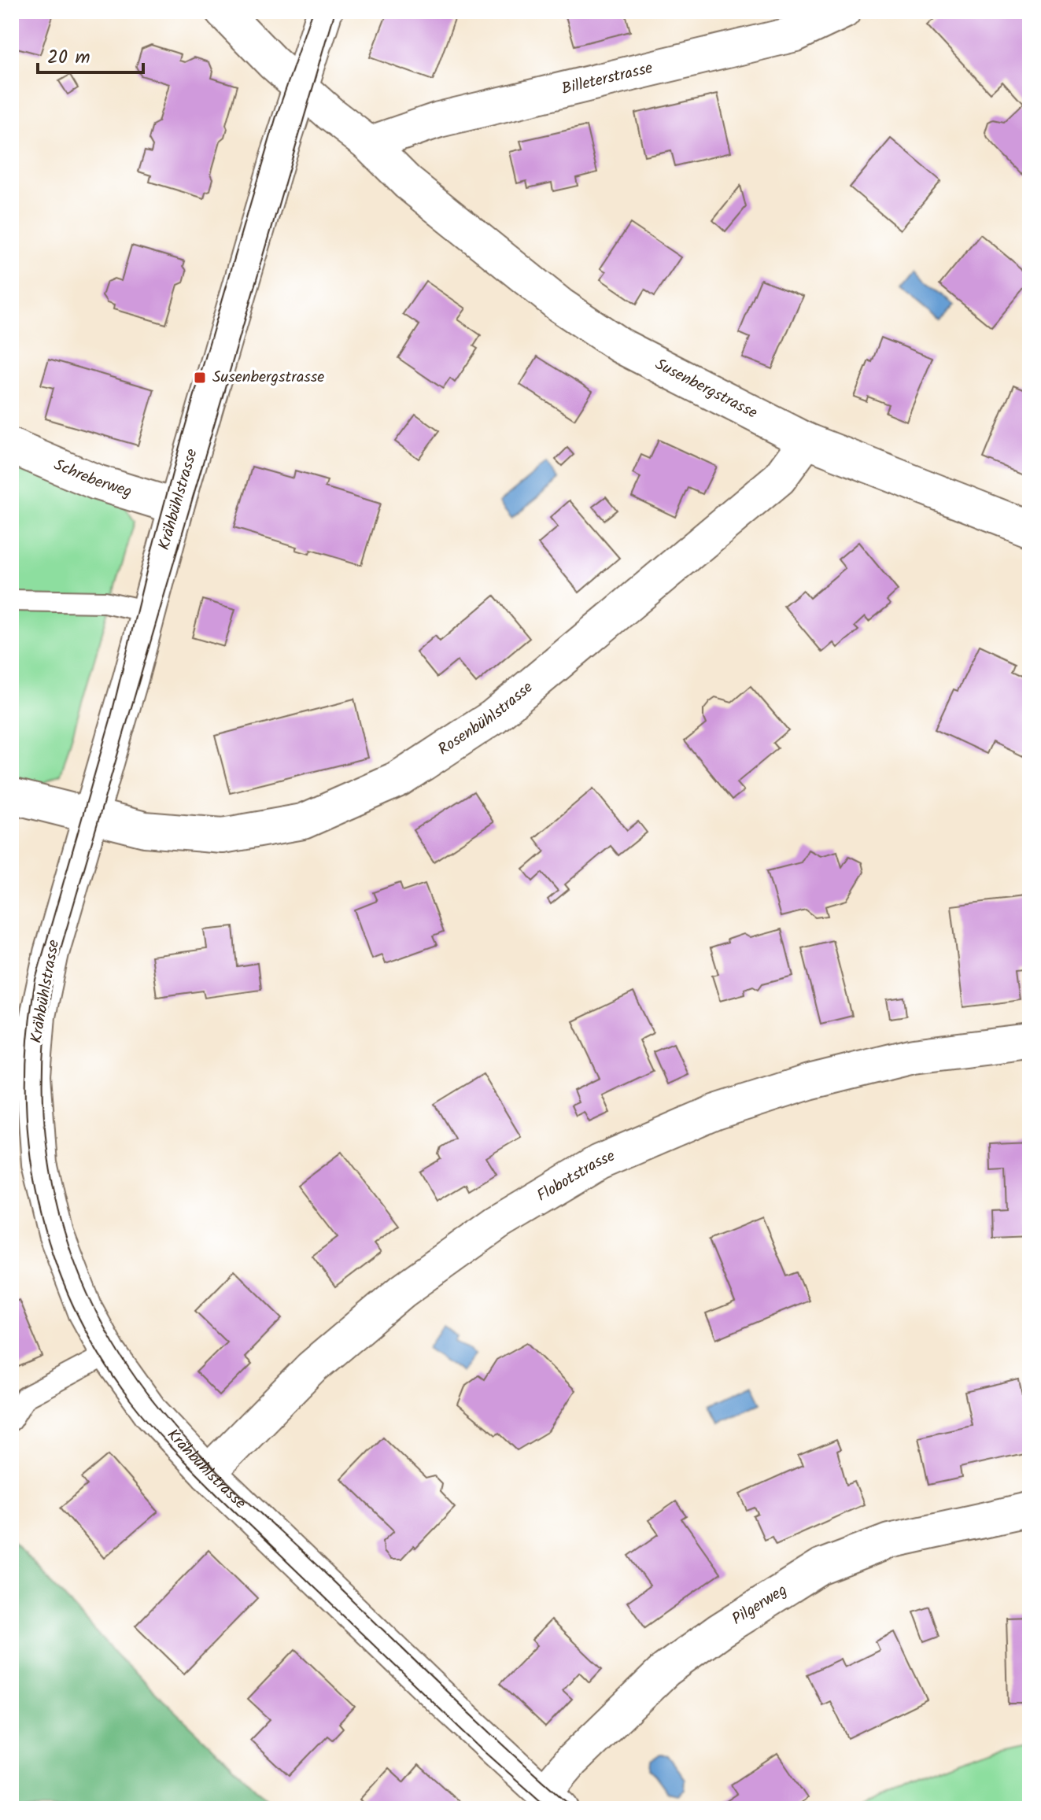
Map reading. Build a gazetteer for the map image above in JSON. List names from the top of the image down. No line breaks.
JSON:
{"streets":{"street":["Billeterstrasse","Susenbergstrasse","Schreberweg","Krähbühlstrasse","Rosenbühlstrasse","Flobotstrasse","Pilgerweg"]},"crossings":[["Billeterstrasse","Susenbergstrasse"],["Susenbergstrasse","Krähbühlstrasse"],["Susenbergstrasse","Rosenbühlstrasse"],["Schreberweg","Krähbühlstrasse"],["Krähbühlstrasse","Rosenbühlstrasse"],["Krähbühlstrasse","Flobotstrasse"],["Krähbühlstrasse","Pilgerweg"]],"places":{"transit":["Susenbergstrasse"]},"scale_bar":"20 m"}
